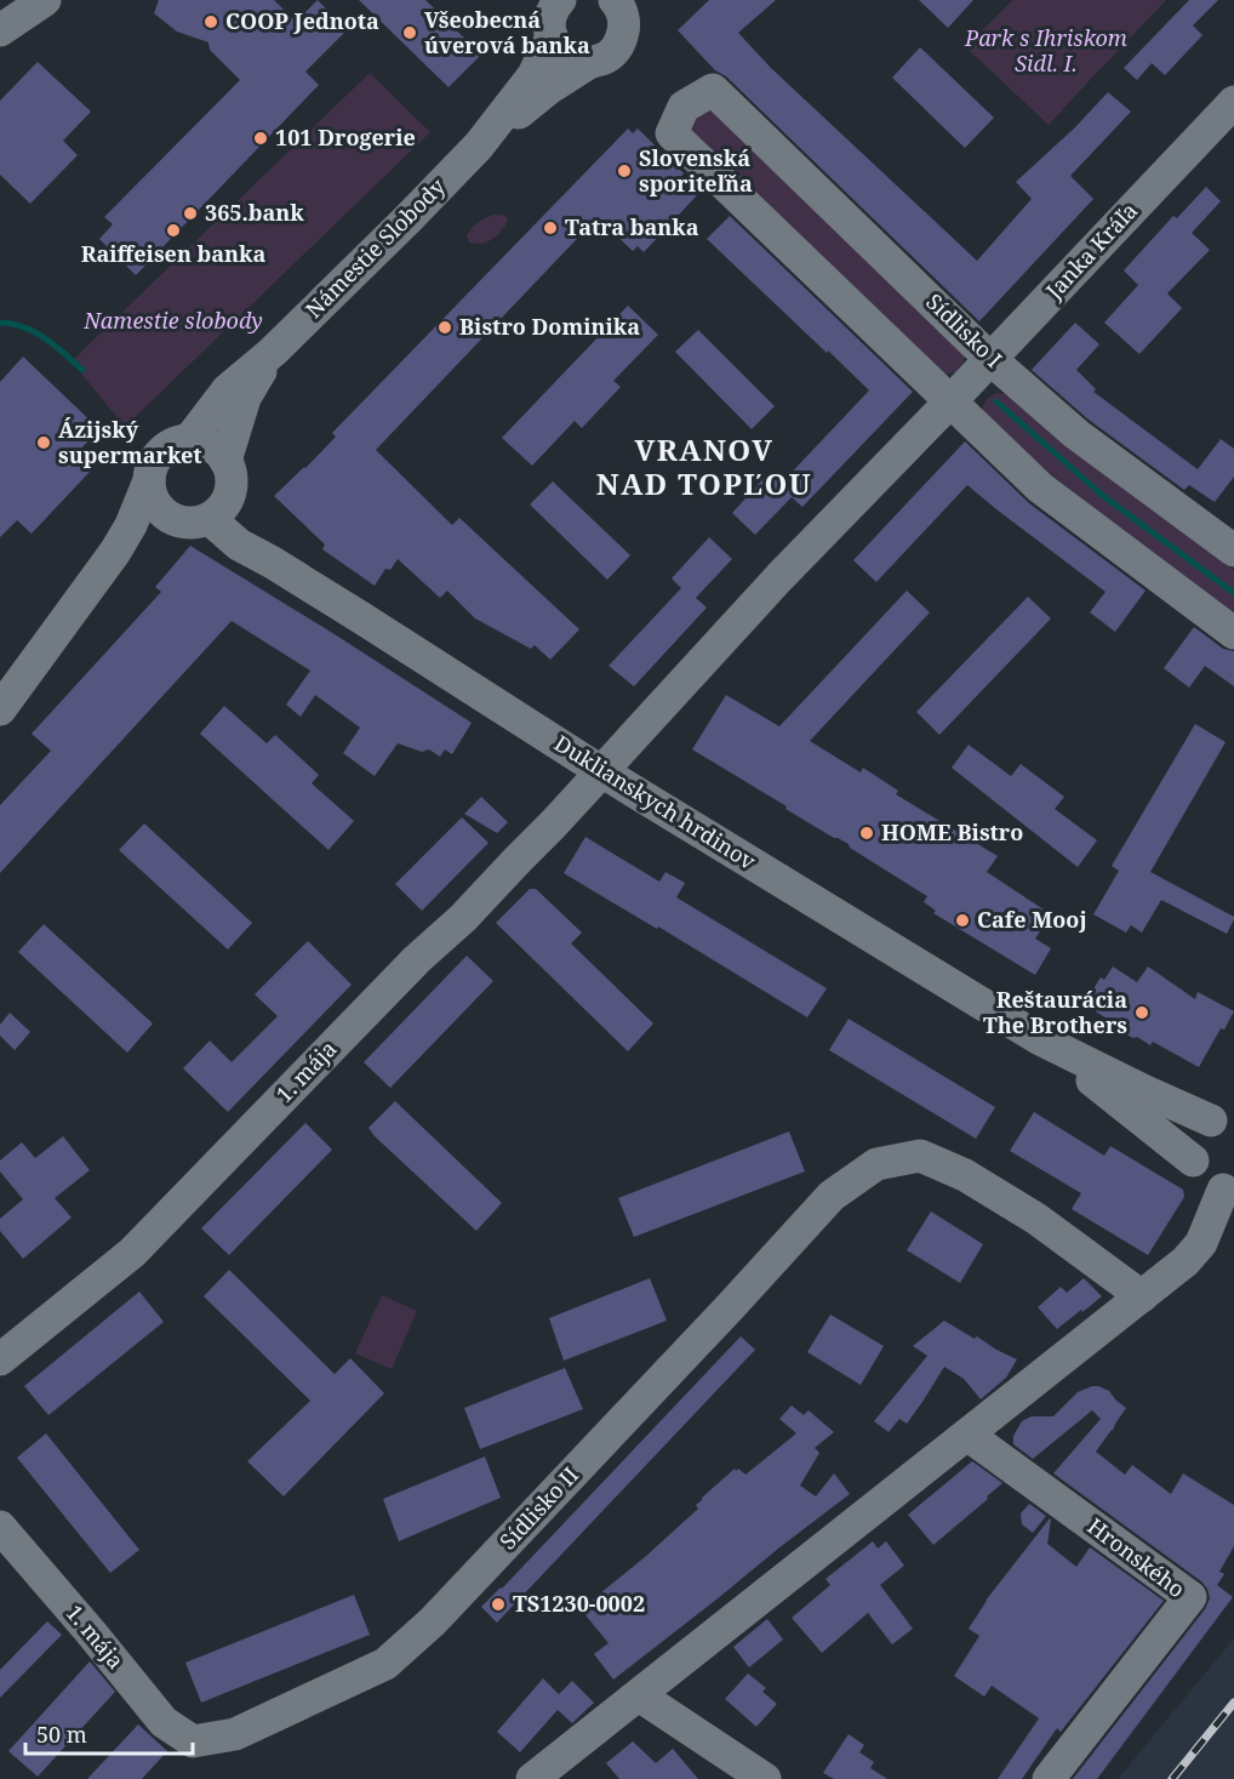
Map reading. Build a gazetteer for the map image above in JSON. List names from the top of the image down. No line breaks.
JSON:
{"streets":{"street":["Námestie Slobody","Janka Kráľa","Sídlisko I","Duklianskych hrdinov","1. mája","Sídlisko II","Hronského"]},"crossings":[["Janka Kráľa","Sídlisko I"],["Duklianskych hrdinov","1. mája"],["1. mája","Sídlisko II"]],"districts":["VRANOV NAD TOPĽOU"],"parks":["Park s Ihriskom Sidl. I.","Namestie slobody"],"places":["COOP Jednota","Všeobecná úverová banka","101 Drogerie","Slovenská sporiteľňa","365.bank","Tatra banka","Raiffeisen banka","Bistro Dominika","Ázijský supermarket","HOME Bistro","Cafe Mooj","Reštaurácia The Brothers","TS1230-0002"],"scale_bar":"50 m"}
